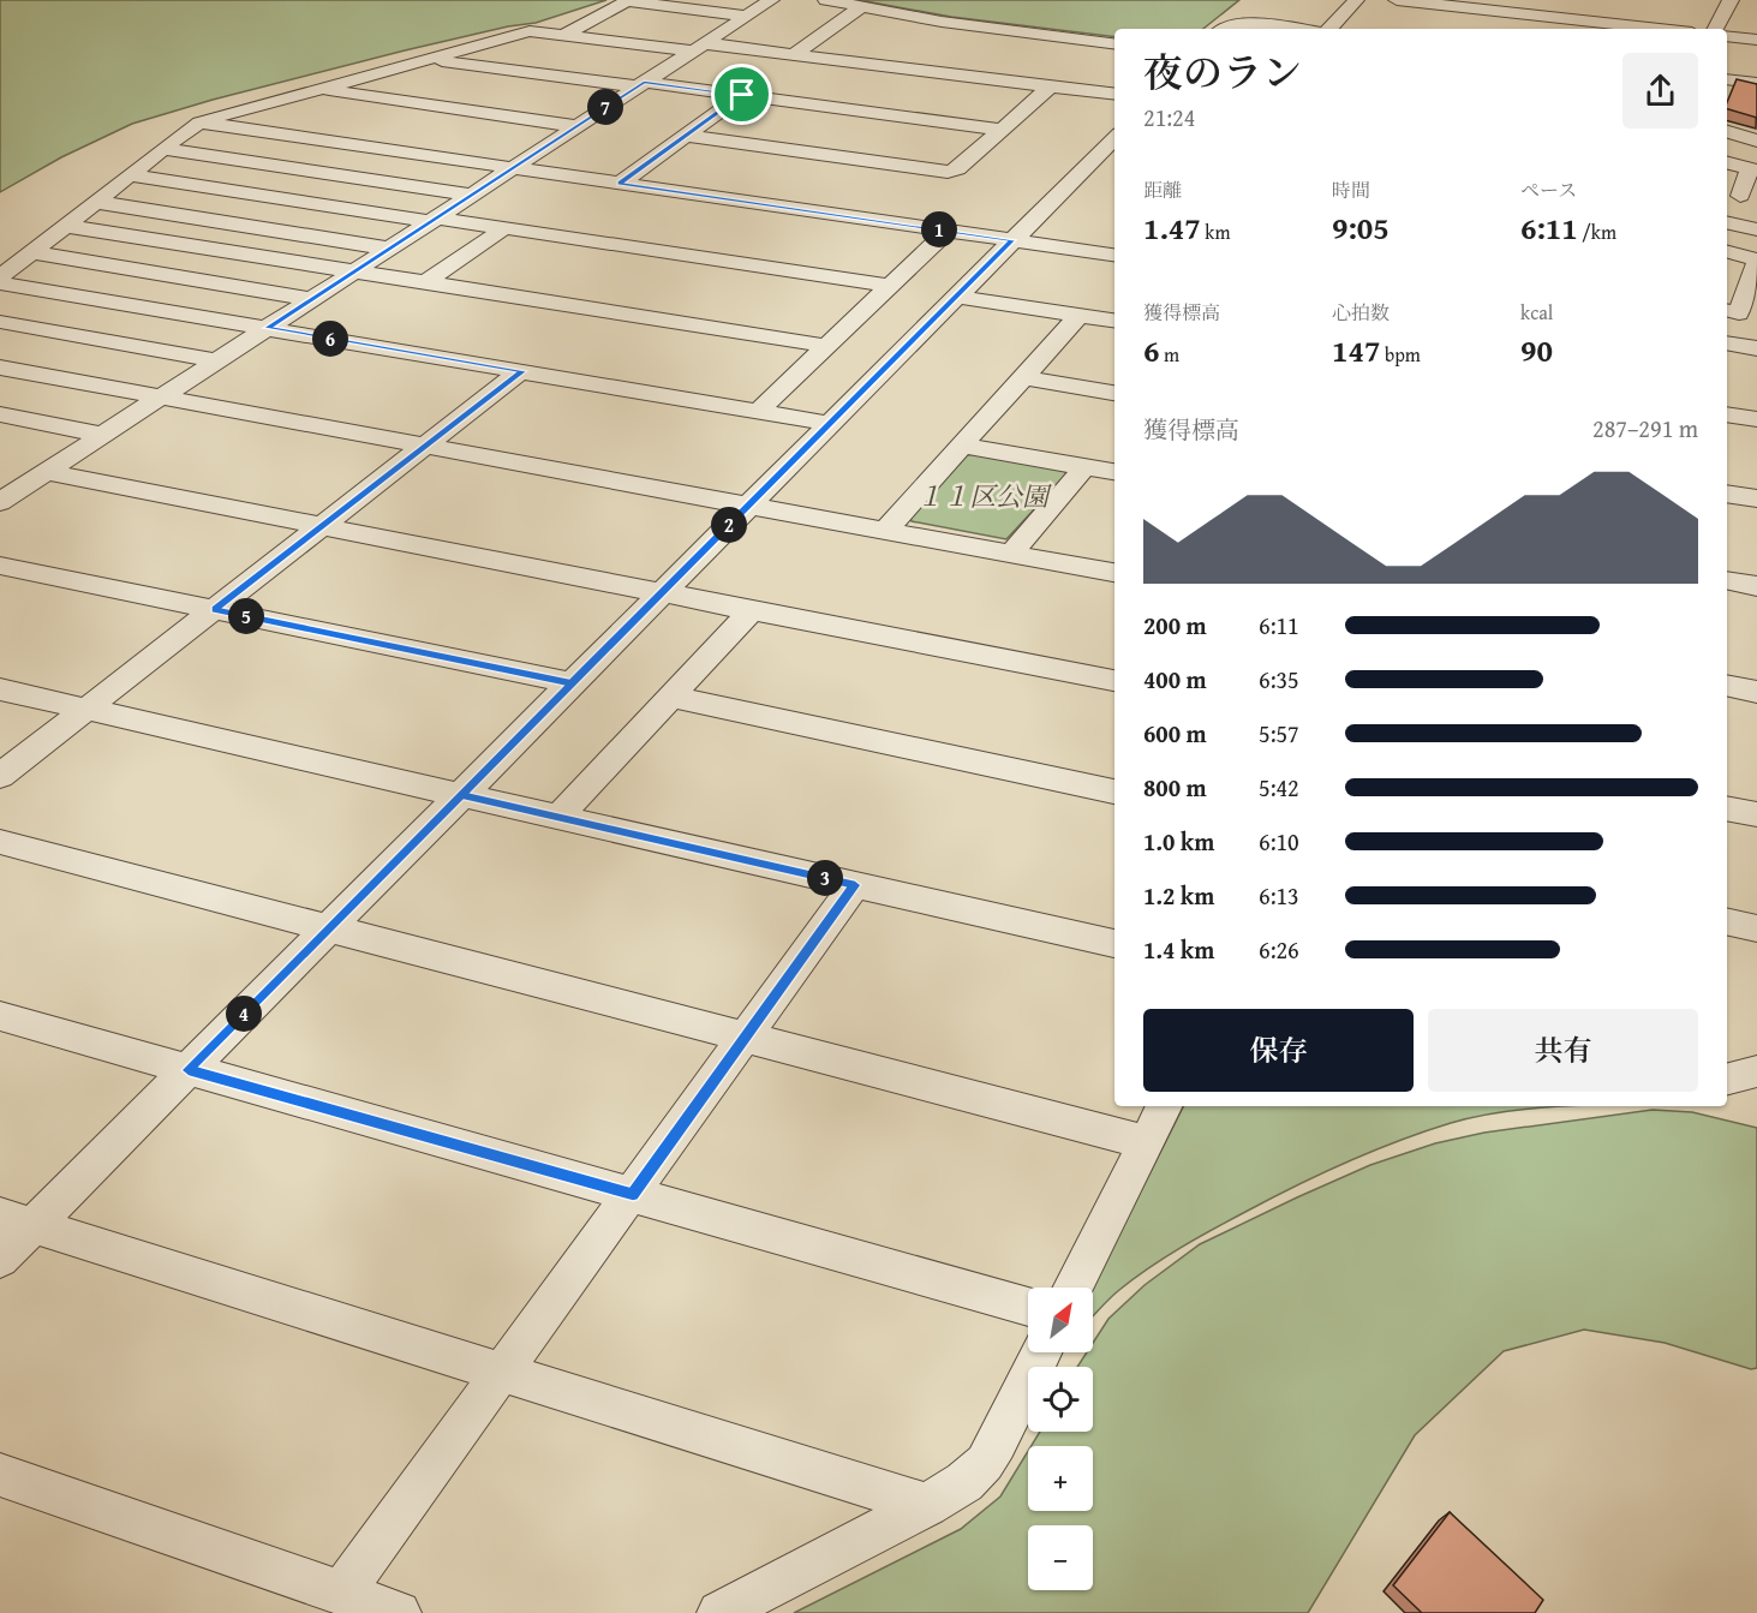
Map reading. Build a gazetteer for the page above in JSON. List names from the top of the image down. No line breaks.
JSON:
{"parks":["１１区公園"],"north":"top right","page":{"heading":["夜のラン","21:24"],"pins":["7","1","6","2","5","3","4"],"stats":[["距離","1.47 km"],["時間","9:05"],["ペース","6:11 /km"],["獲得標高","6 m"],["心拍数","147 bpm"],["kcal","90"]],"chart":["獲得標高","287–291 m"],"list":[{"name":"200 m","note":"6:11"},{"name":"400 m","note":"6:35"},{"name":"600 m","note":"5:57"},{"name":"800 m","note":"5:42"},{"name":"1.0 km","note":"6:10"},{"name":"1.2 km","note":"6:13"},{"name":"1.4 km","note":"6:26"}],"buttons":["保存","共有"],"map_buttons":["+","−"]}}
